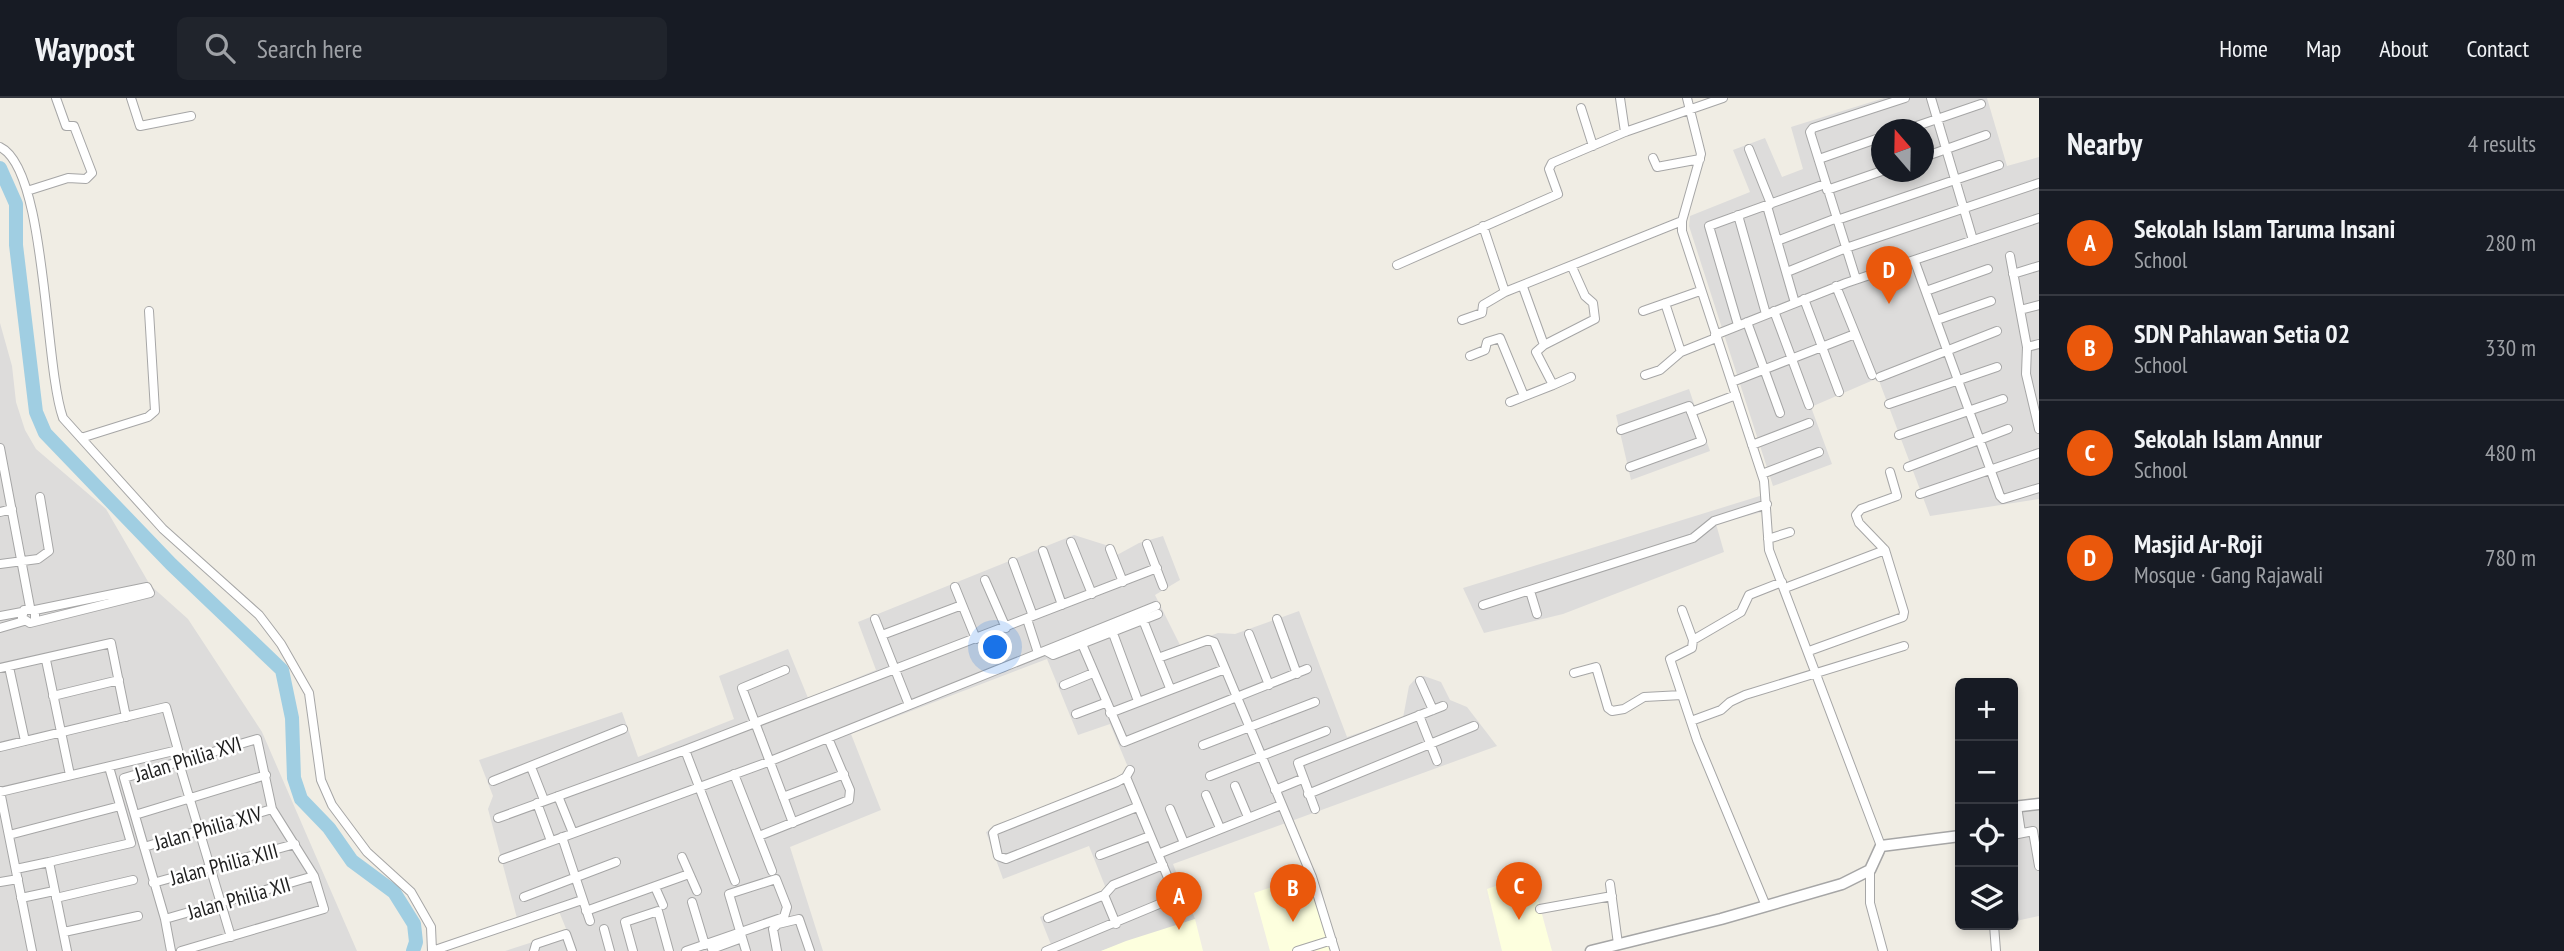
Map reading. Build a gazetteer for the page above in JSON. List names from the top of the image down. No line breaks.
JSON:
{"streets":{"street":["Jalan Philia XVI","Jalan Philia XIV","Jalan Philia XIII","Jalan Philia XII"]},"north":"top","page":{"header":"Waypost","search":"Search here","nav":["Home","Map","About","Contact"],"heading":["Nearby","4 results"],"list":[{"mark":"A","name":"Sekolah Islam Taruma Insani","note":"School","value":"280 m"},{"mark":"B","name":"SDN Pahlawan Setia 02","note":"School","value":"330 m"},{"mark":"C","name":"Sekolah Islam Annur","note":"School","value":"480 m"},{"mark":"D","name":"Masjid Ar-Roji","note":"Mosque · Gang Rajawali","value":"780 m"}],"pins":["D","C","B","A"],"map_buttons":["+","−"]}}
